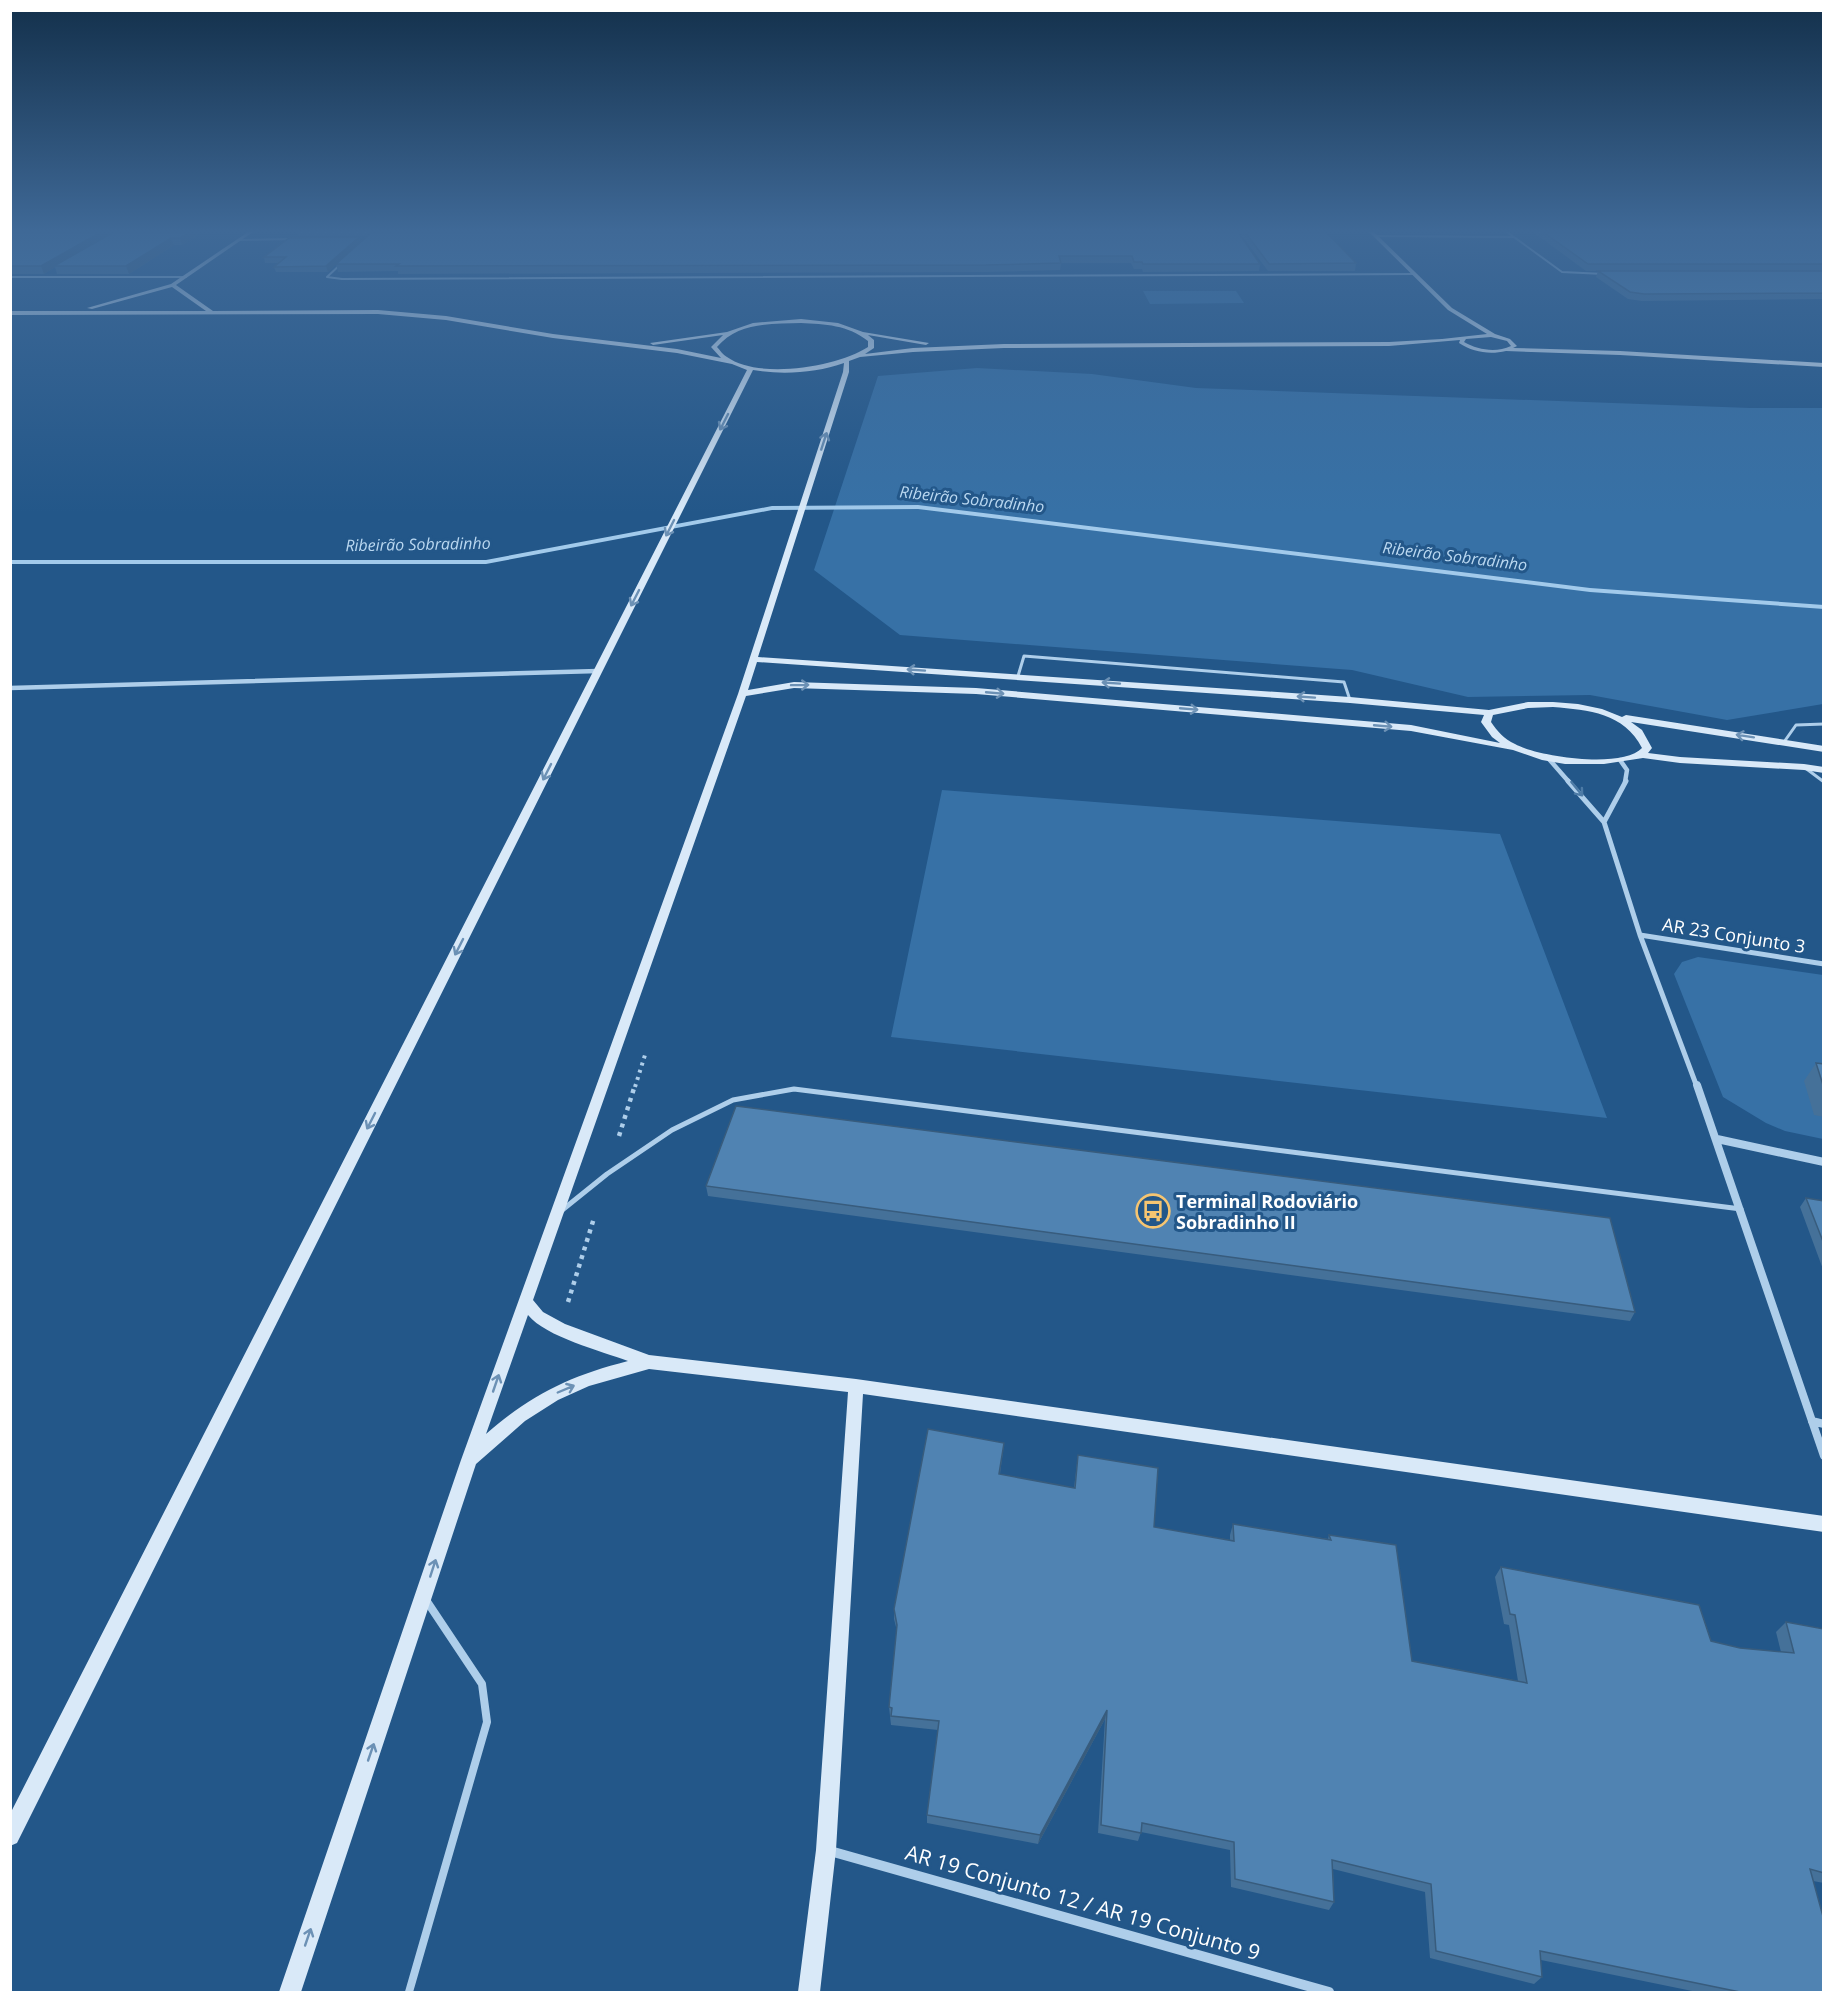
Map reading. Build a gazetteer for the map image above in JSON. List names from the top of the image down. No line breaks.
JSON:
{"streets":{"street":["AR 23 Conjunto 3","AR 19 Conjunto 12 / AR 19 Conjunto 9"]},"water":["Ribeirão Sobradinho"],"places":{"bus stop":["Terminal Rodoviário Sobradinho II"]}}
